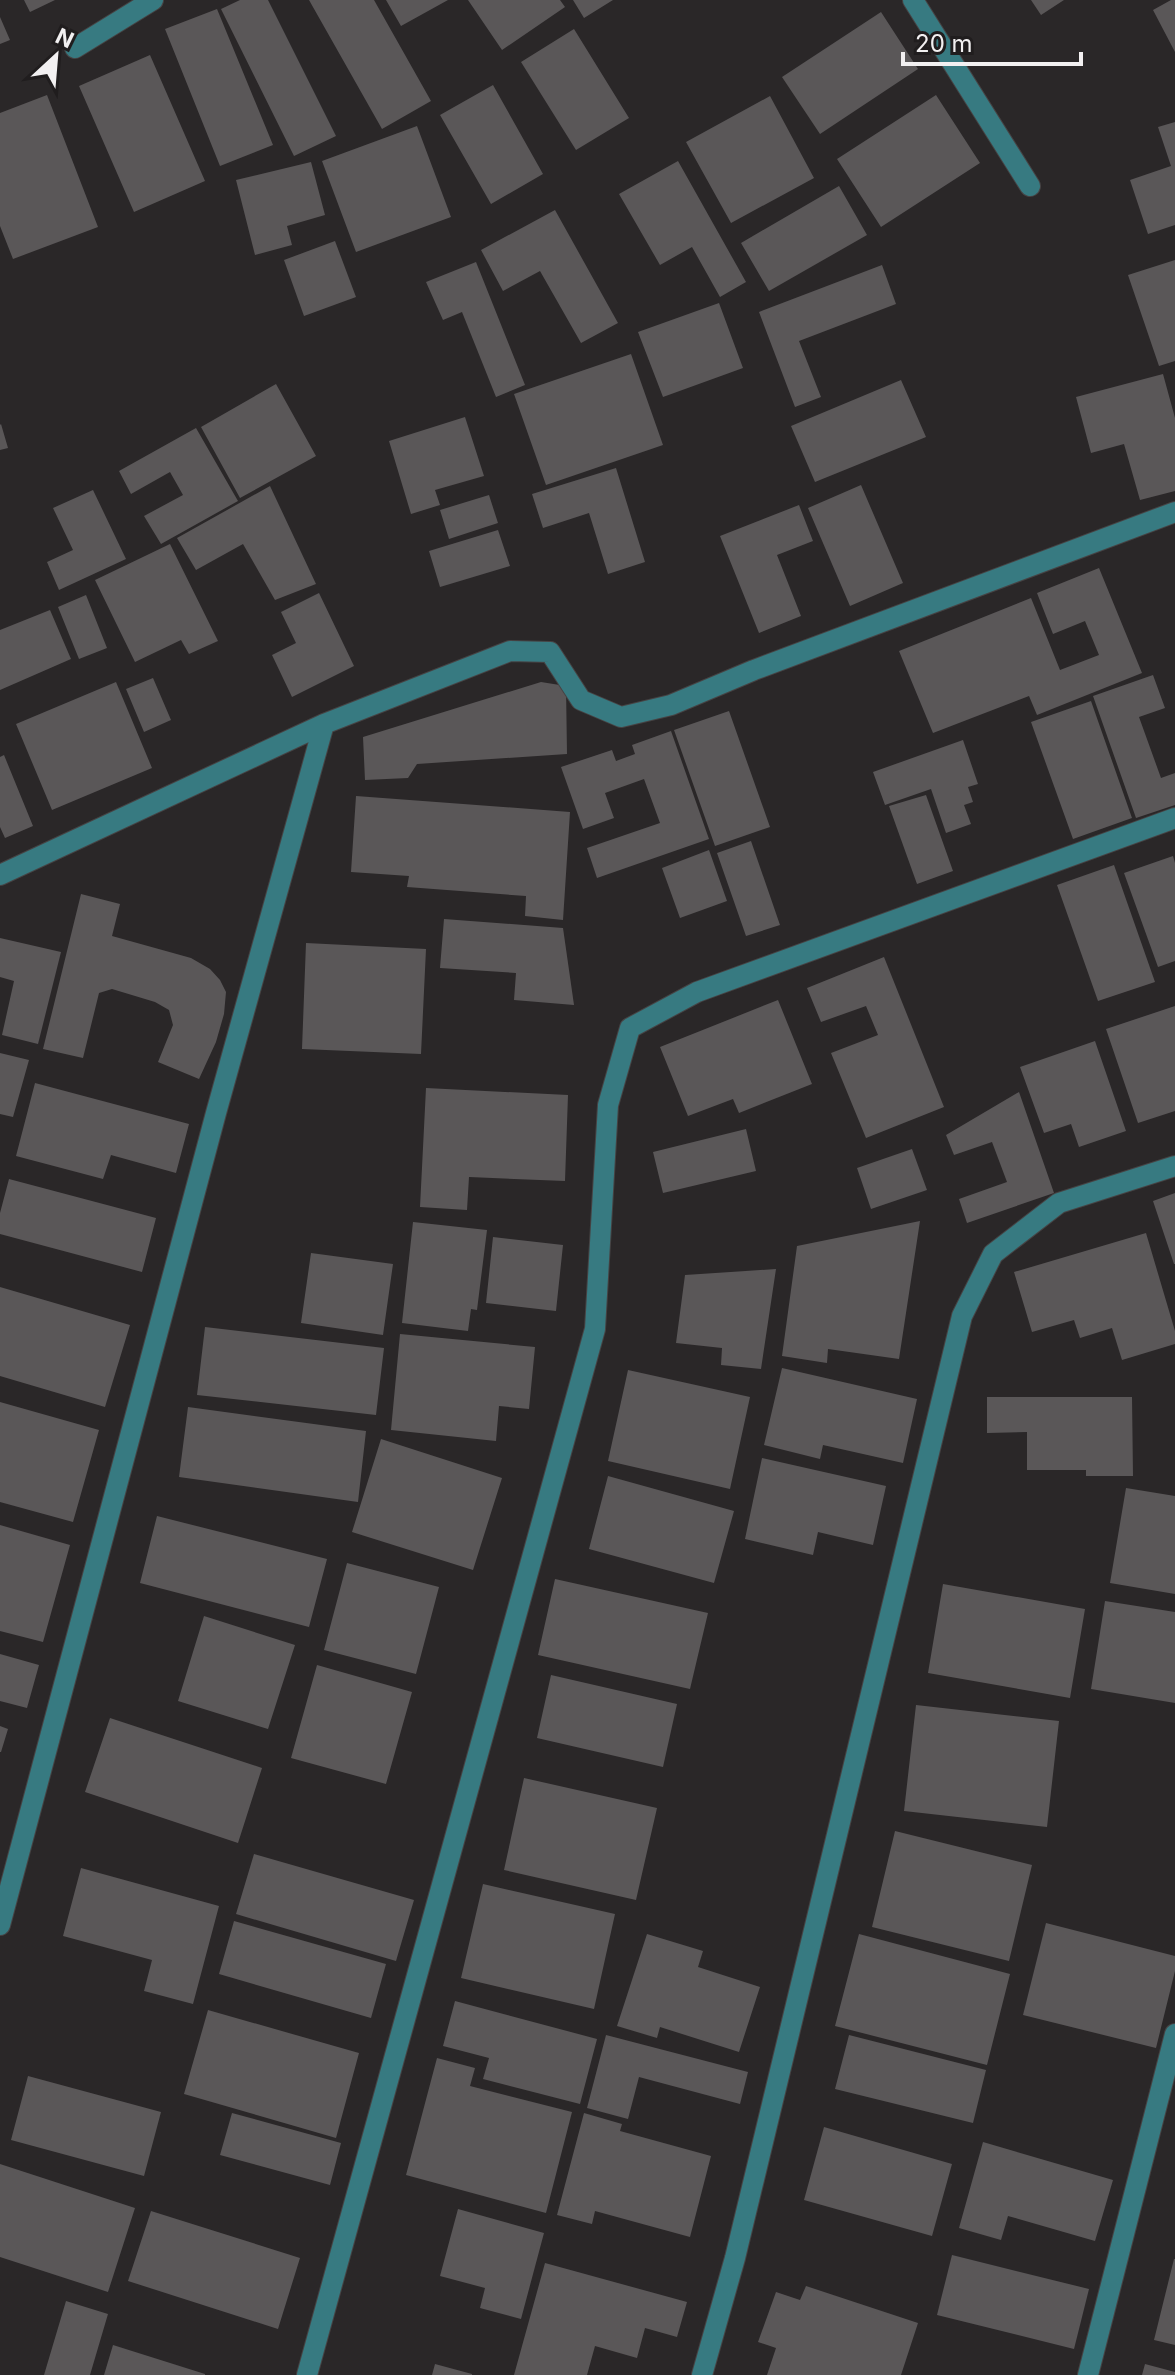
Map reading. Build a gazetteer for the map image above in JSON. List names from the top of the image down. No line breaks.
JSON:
{"scale_bar":"20 m","north":"top right"}
